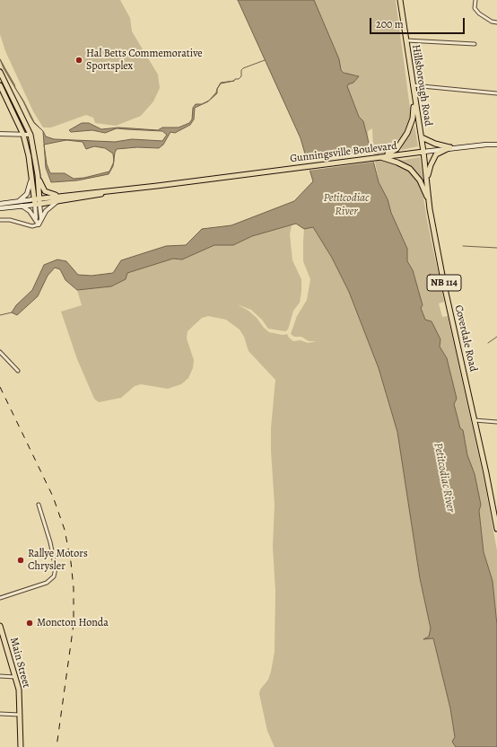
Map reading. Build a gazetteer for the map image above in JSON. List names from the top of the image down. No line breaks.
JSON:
{"streets":{"main road":["Hillsborough Road","Gunningsville Boulevard","NB 114","Coverdale Road","Main Street"]},"crossings":[["Hillsborough Road","Gunningsville Boulevard"],["Hillsborough Road","Coverdale Road"],["Gunningsville Boulevard","Coverdale Road"]],"water":["Petitcodiac River"],"places":["Hal Betts Commemorative Sportsplex","Rallye Motors Chrysler","Moncton Honda"],"scale_bar":"200 m"}
